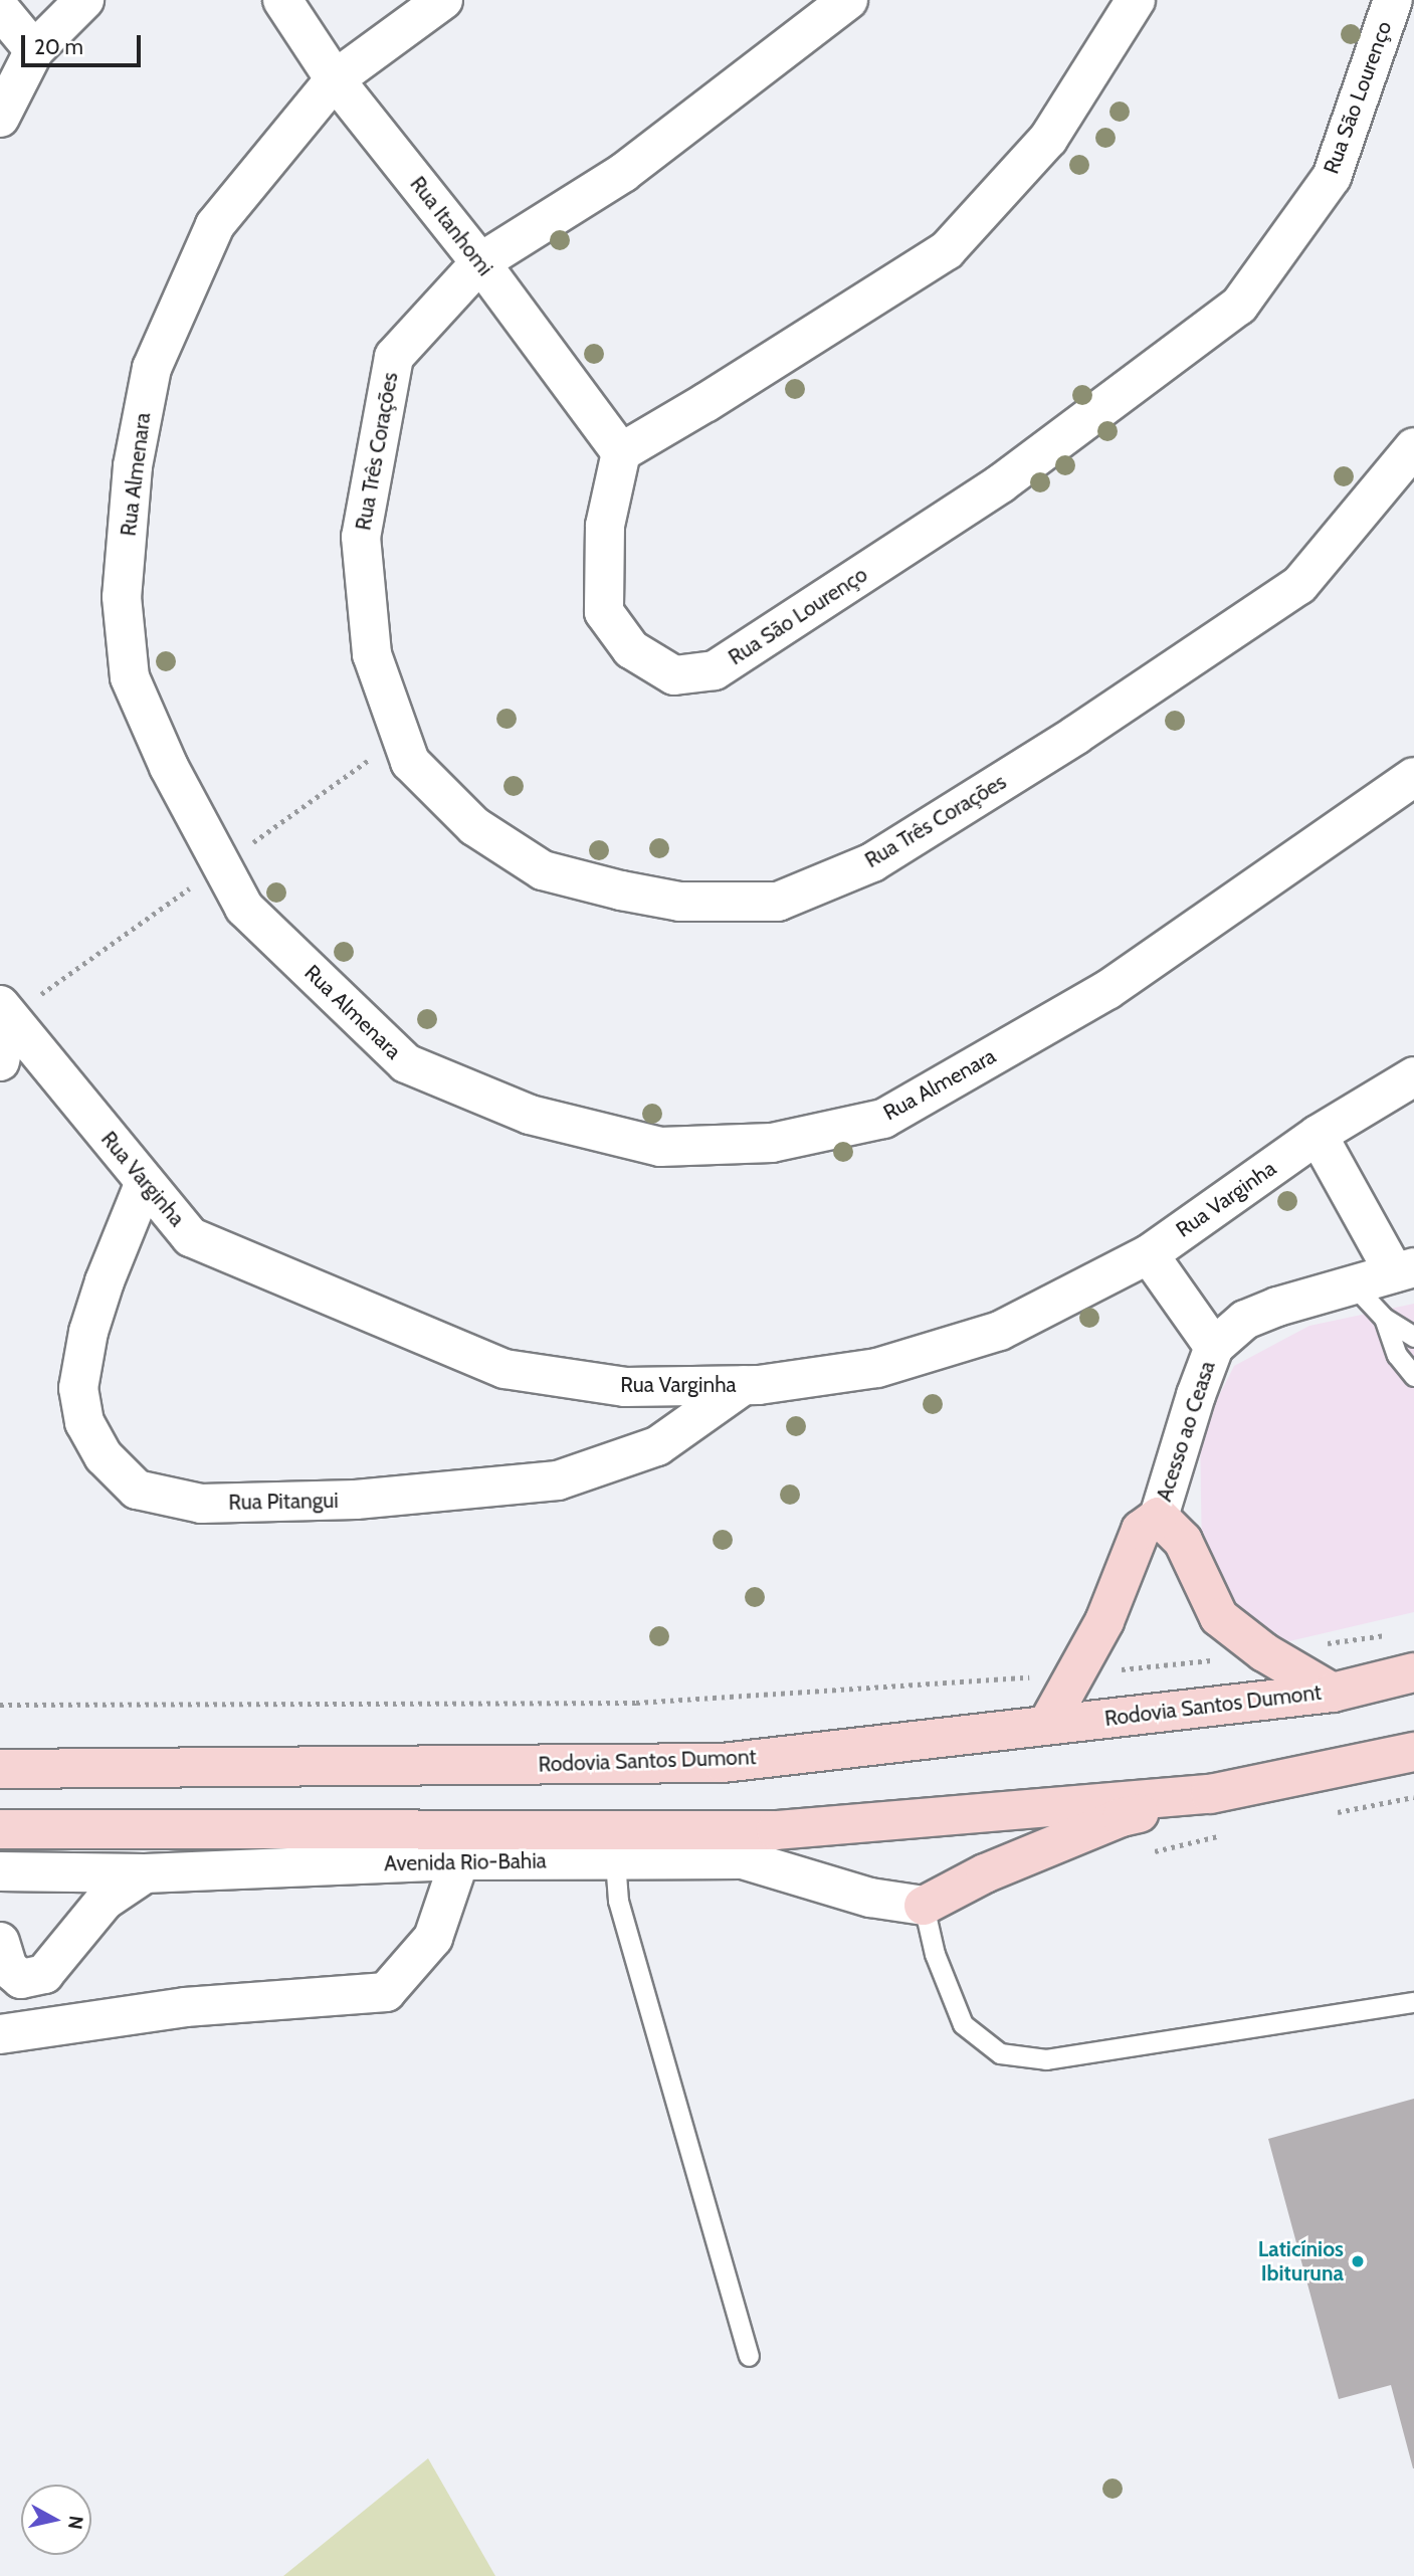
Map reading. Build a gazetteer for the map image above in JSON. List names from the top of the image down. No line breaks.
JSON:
{"streets":{"highway":["Rodovia Santos Dumont"],"street":["Rua São Lourenço","Rua Itanhomi","Rua Três Corações","Rua Almenara","Rua Varginha","Acesso ao Ceasa","Rua Pitangui","Avenida Rio-Bahia"]},"crossings":[["Rua São Lourenço","Rua Itanhomi"],["Rua Itanhomi","Rua Três Corações"],["Rua Itanhomi","Rua Almenara"],["Rua Varginha","Acesso ao Ceasa"],["Rua Varginha","Rua Pitangui"]],"places":["Laticínios Ibituruna"],"scale_bar":"20 m","north":"right"}
